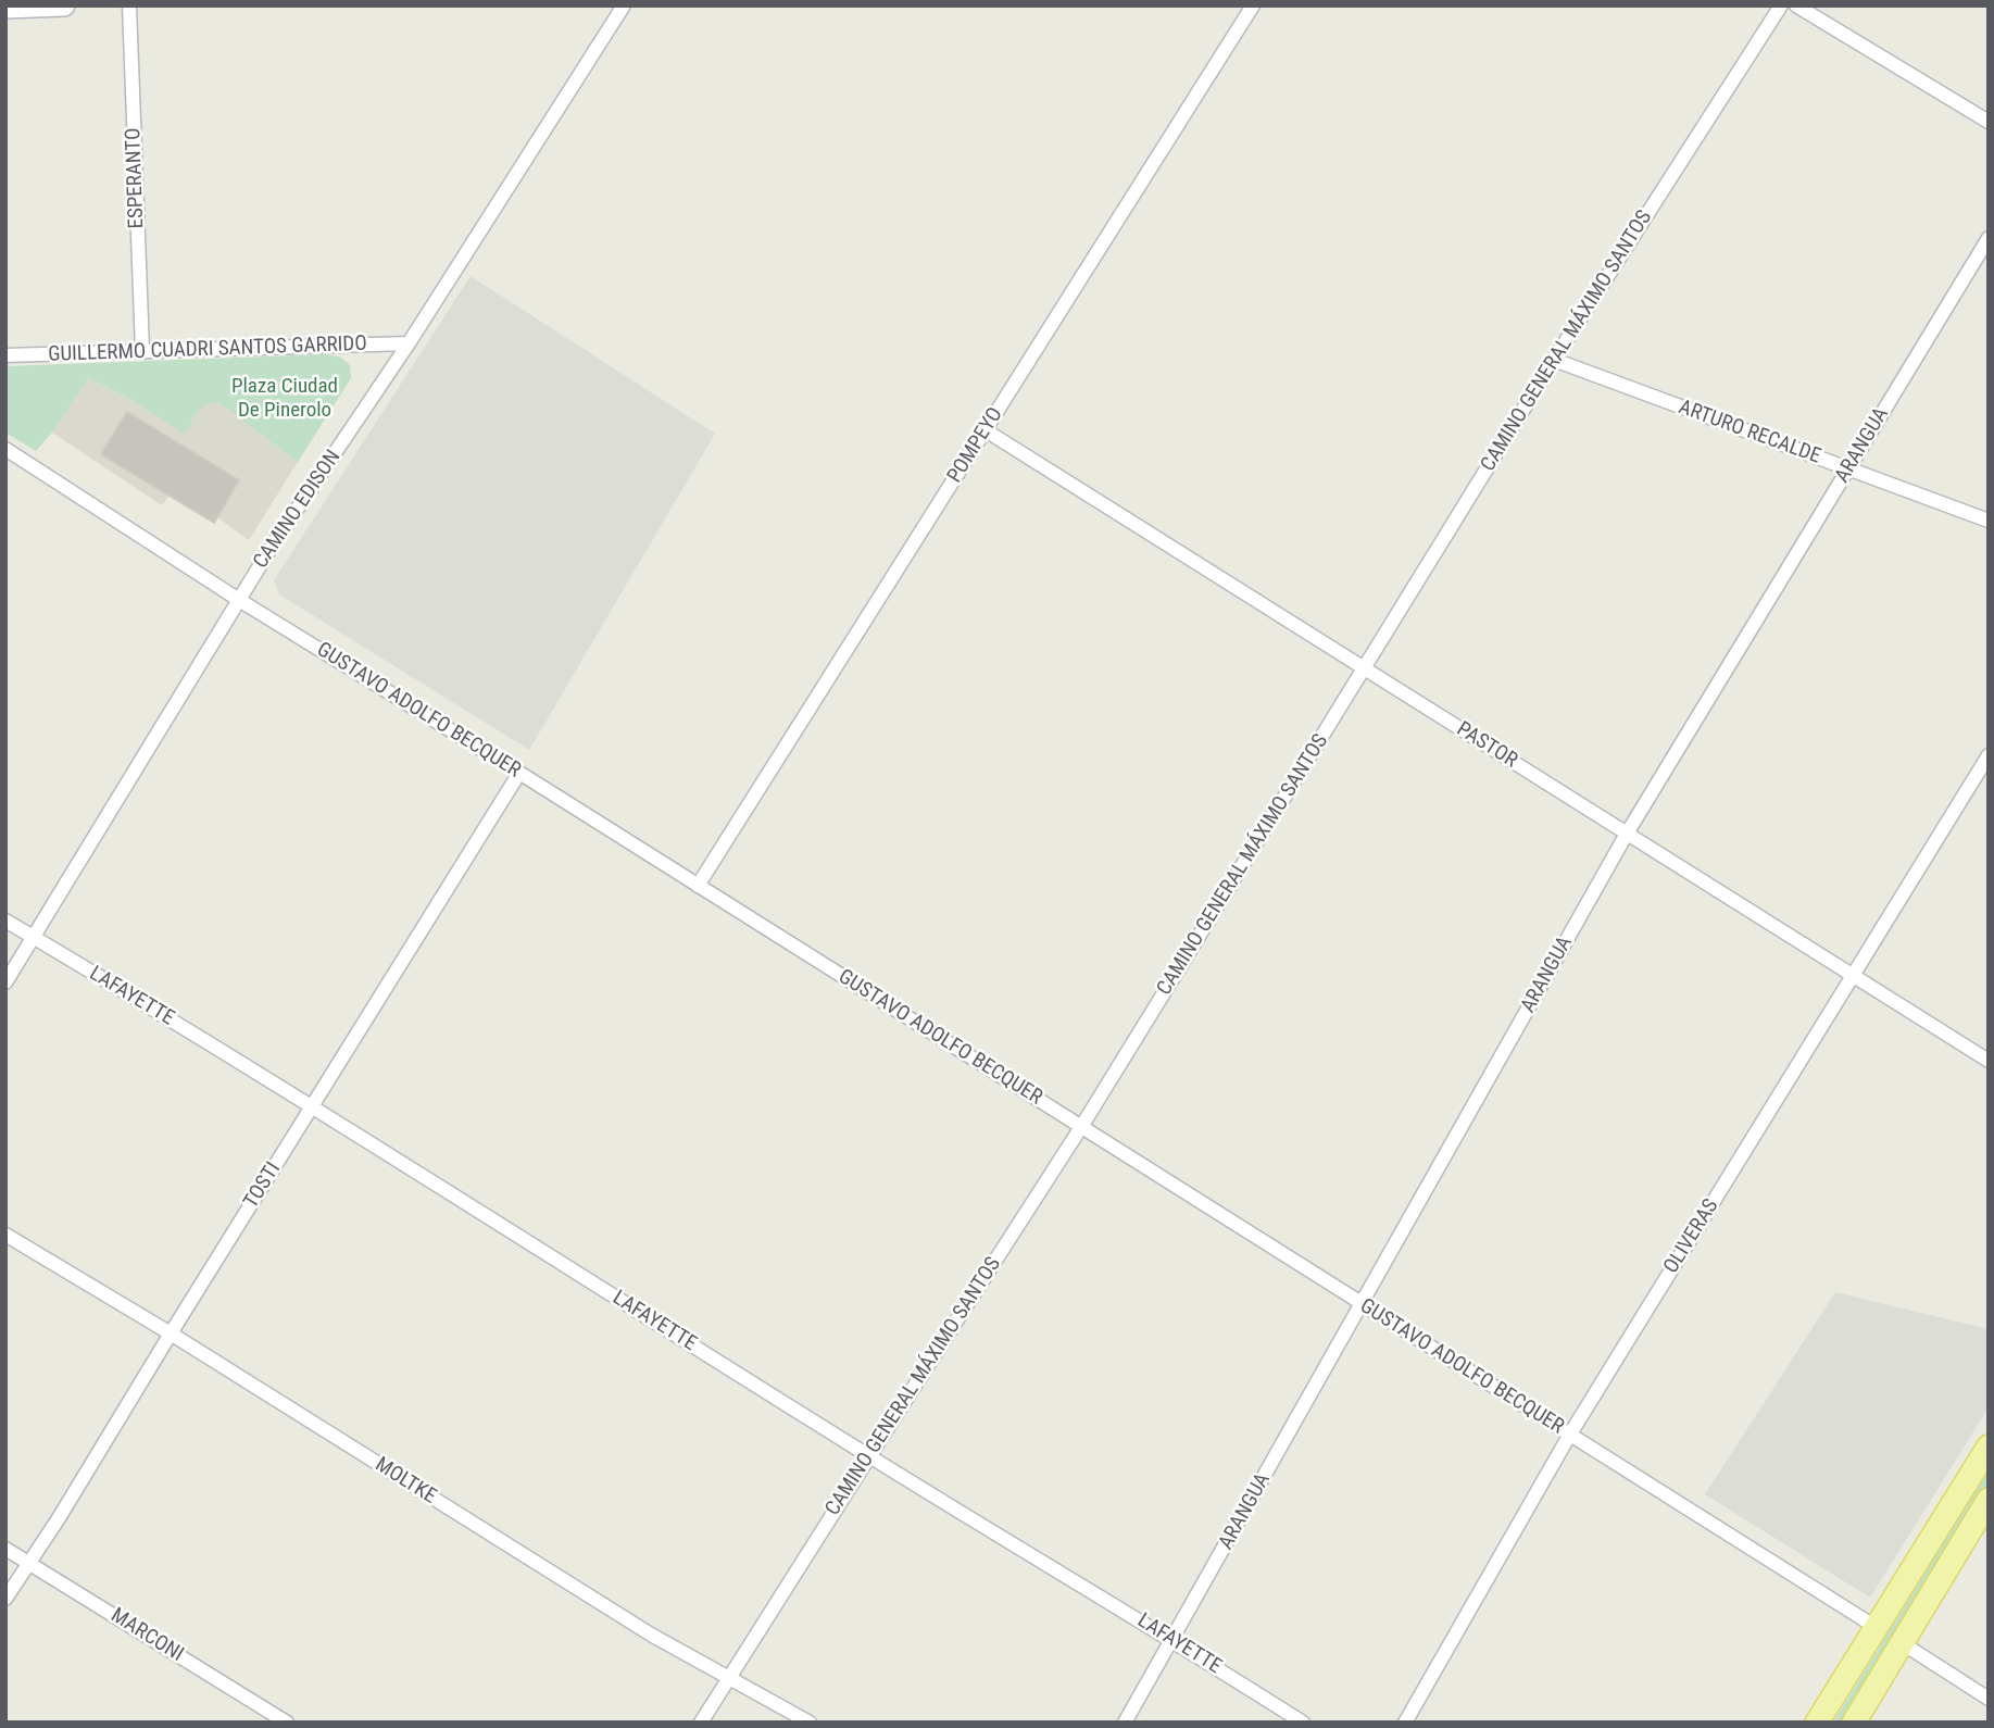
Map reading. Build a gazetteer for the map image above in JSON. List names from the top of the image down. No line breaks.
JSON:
{"streets":{"street":["ESPERANTO","CAMINO GENERAL MÁXIMO SANTOS","GUILLERMO CUADRI SANTOS GARRIDO","ARTURO RECALDE","POMPEYO","ARANGUA","CAMINO EDISON","GUSTAVO ADOLFO BECQUER","PASTOR","LAFAYETTE","TOSTI","OLIVERAS","MOLTKE","MARCONI"]},"crossings":[["ESPERANTO","GUILLERMO CUADRI SANTOS GARRIDO"],["CAMINO GENERAL MÁXIMO SANTOS","ARTURO RECALDE"],["CAMINO GENERAL MÁXIMO SANTOS","GUSTAVO ADOLFO BECQUER"],["CAMINO GENERAL MÁXIMO SANTOS","PASTOR"],["CAMINO GENERAL MÁXIMO SANTOS","LAFAYETTE"],["CAMINO GENERAL MÁXIMO SANTOS","MOLTKE"],["GUILLERMO CUADRI SANTOS GARRIDO","CAMINO EDISON"],["ARTURO RECALDE","ARANGUA"],["POMPEYO","GUSTAVO ADOLFO BECQUER"],["POMPEYO","PASTOR"],["ARANGUA","GUSTAVO ADOLFO BECQUER"],["ARANGUA","PASTOR"],["ARANGUA","LAFAYETTE"],["CAMINO EDISON","GUSTAVO ADOLFO BECQUER"],["CAMINO EDISON","LAFAYETTE"],["GUSTAVO ADOLFO BECQUER","TOSTI"],["GUSTAVO ADOLFO BECQUER","OLIVERAS"],["PASTOR","OLIVERAS"],["LAFAYETTE","TOSTI"],["TOSTI","MOLTKE"],["TOSTI","MARCONI"]],"parks":["Plaza Ciudad De Pinerolo"]}
